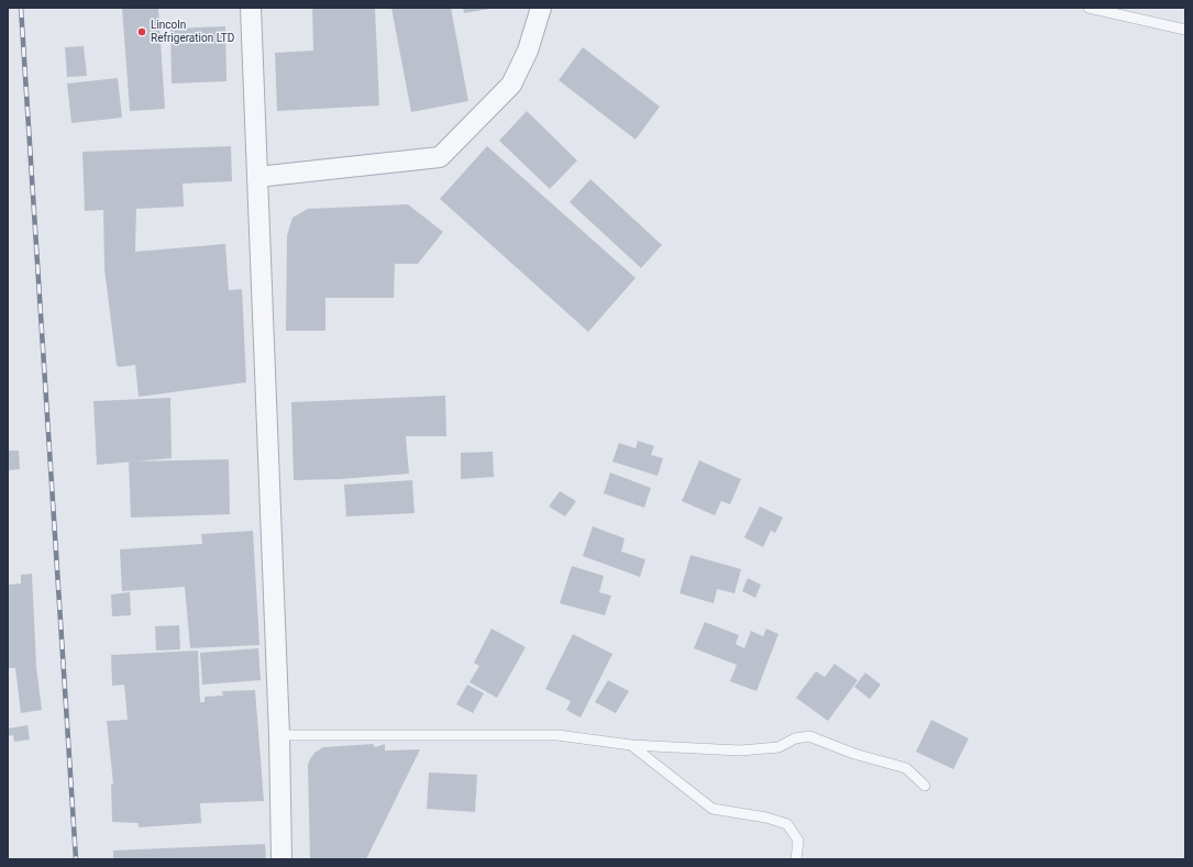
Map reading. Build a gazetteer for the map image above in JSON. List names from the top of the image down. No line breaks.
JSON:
{"places":["Lincoln Refrigeration LTD"]}
